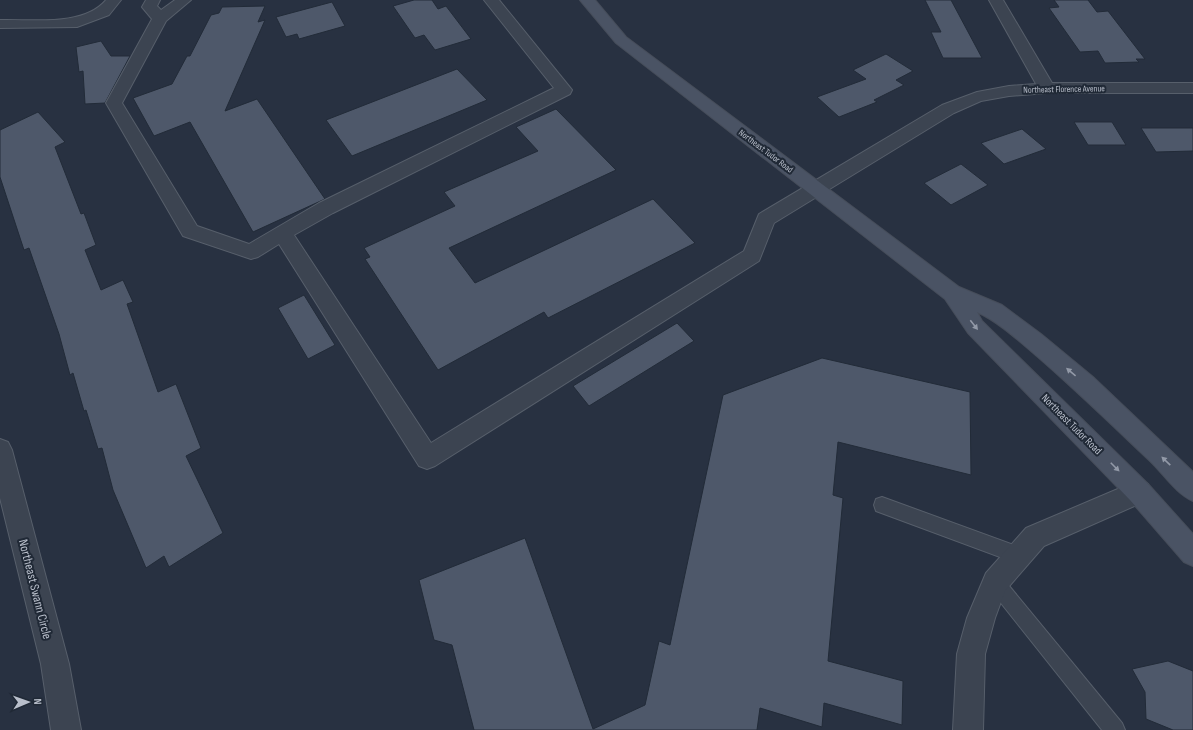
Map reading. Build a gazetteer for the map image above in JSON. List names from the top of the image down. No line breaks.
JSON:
{"streets":{"street":["Northeast Florence Avenue","Northeast Tudor Road","Northeast Swann Circle"]},"crossings":[["Northeast Florence Avenue","Northeast Tudor Road"]],"north":"right"}
